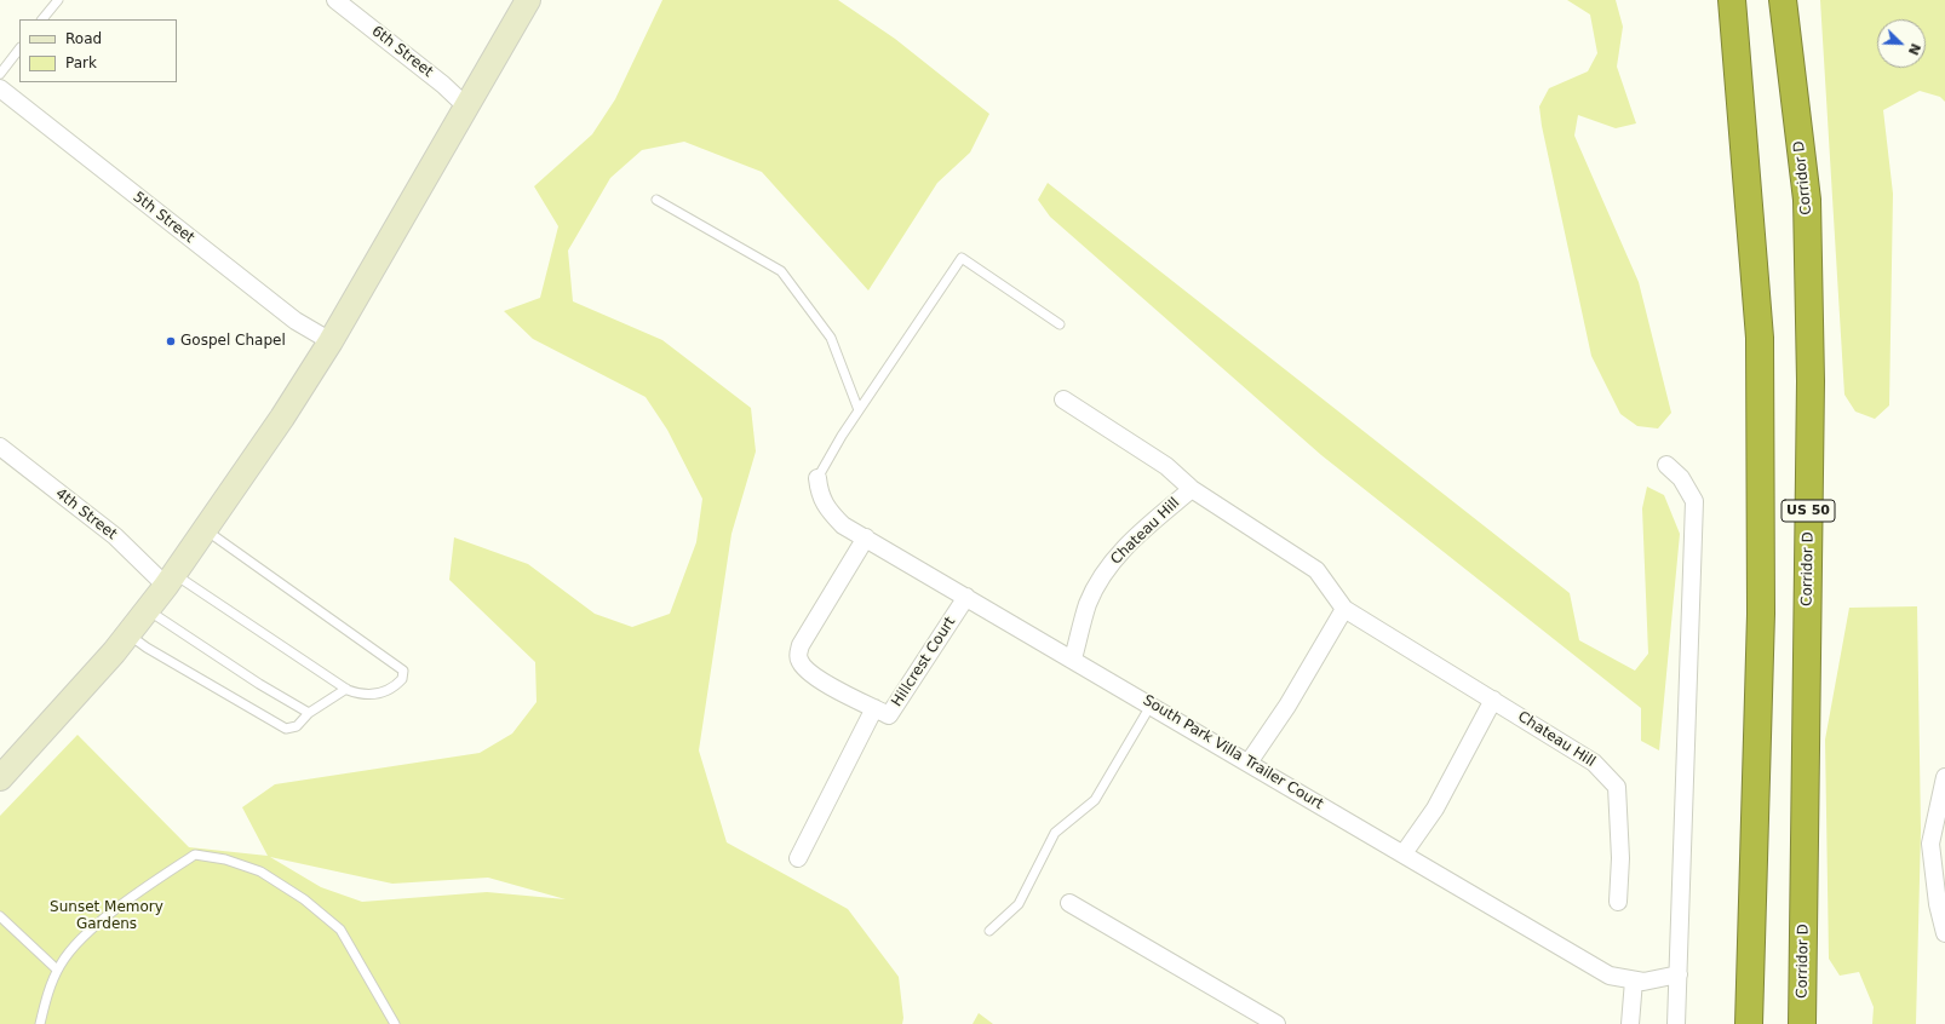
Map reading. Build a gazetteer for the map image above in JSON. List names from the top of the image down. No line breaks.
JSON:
{"streets":{"highway":["Corridor D","US 50"],"street":["6th Street","5th Street","4th Street","Chateau Hill","Hillcrest Court","South Park Villa Trailer Court"]},"crossings":[["Chateau Hill","South Park Villa Trailer Court"],["Hillcrest Court","South Park Villa Trailer Court"]],"parks":["Sunset Memory Gardens"],"places":["Gospel Chapel"],"legend":["Road","Park"],"north":"bottom right"}
